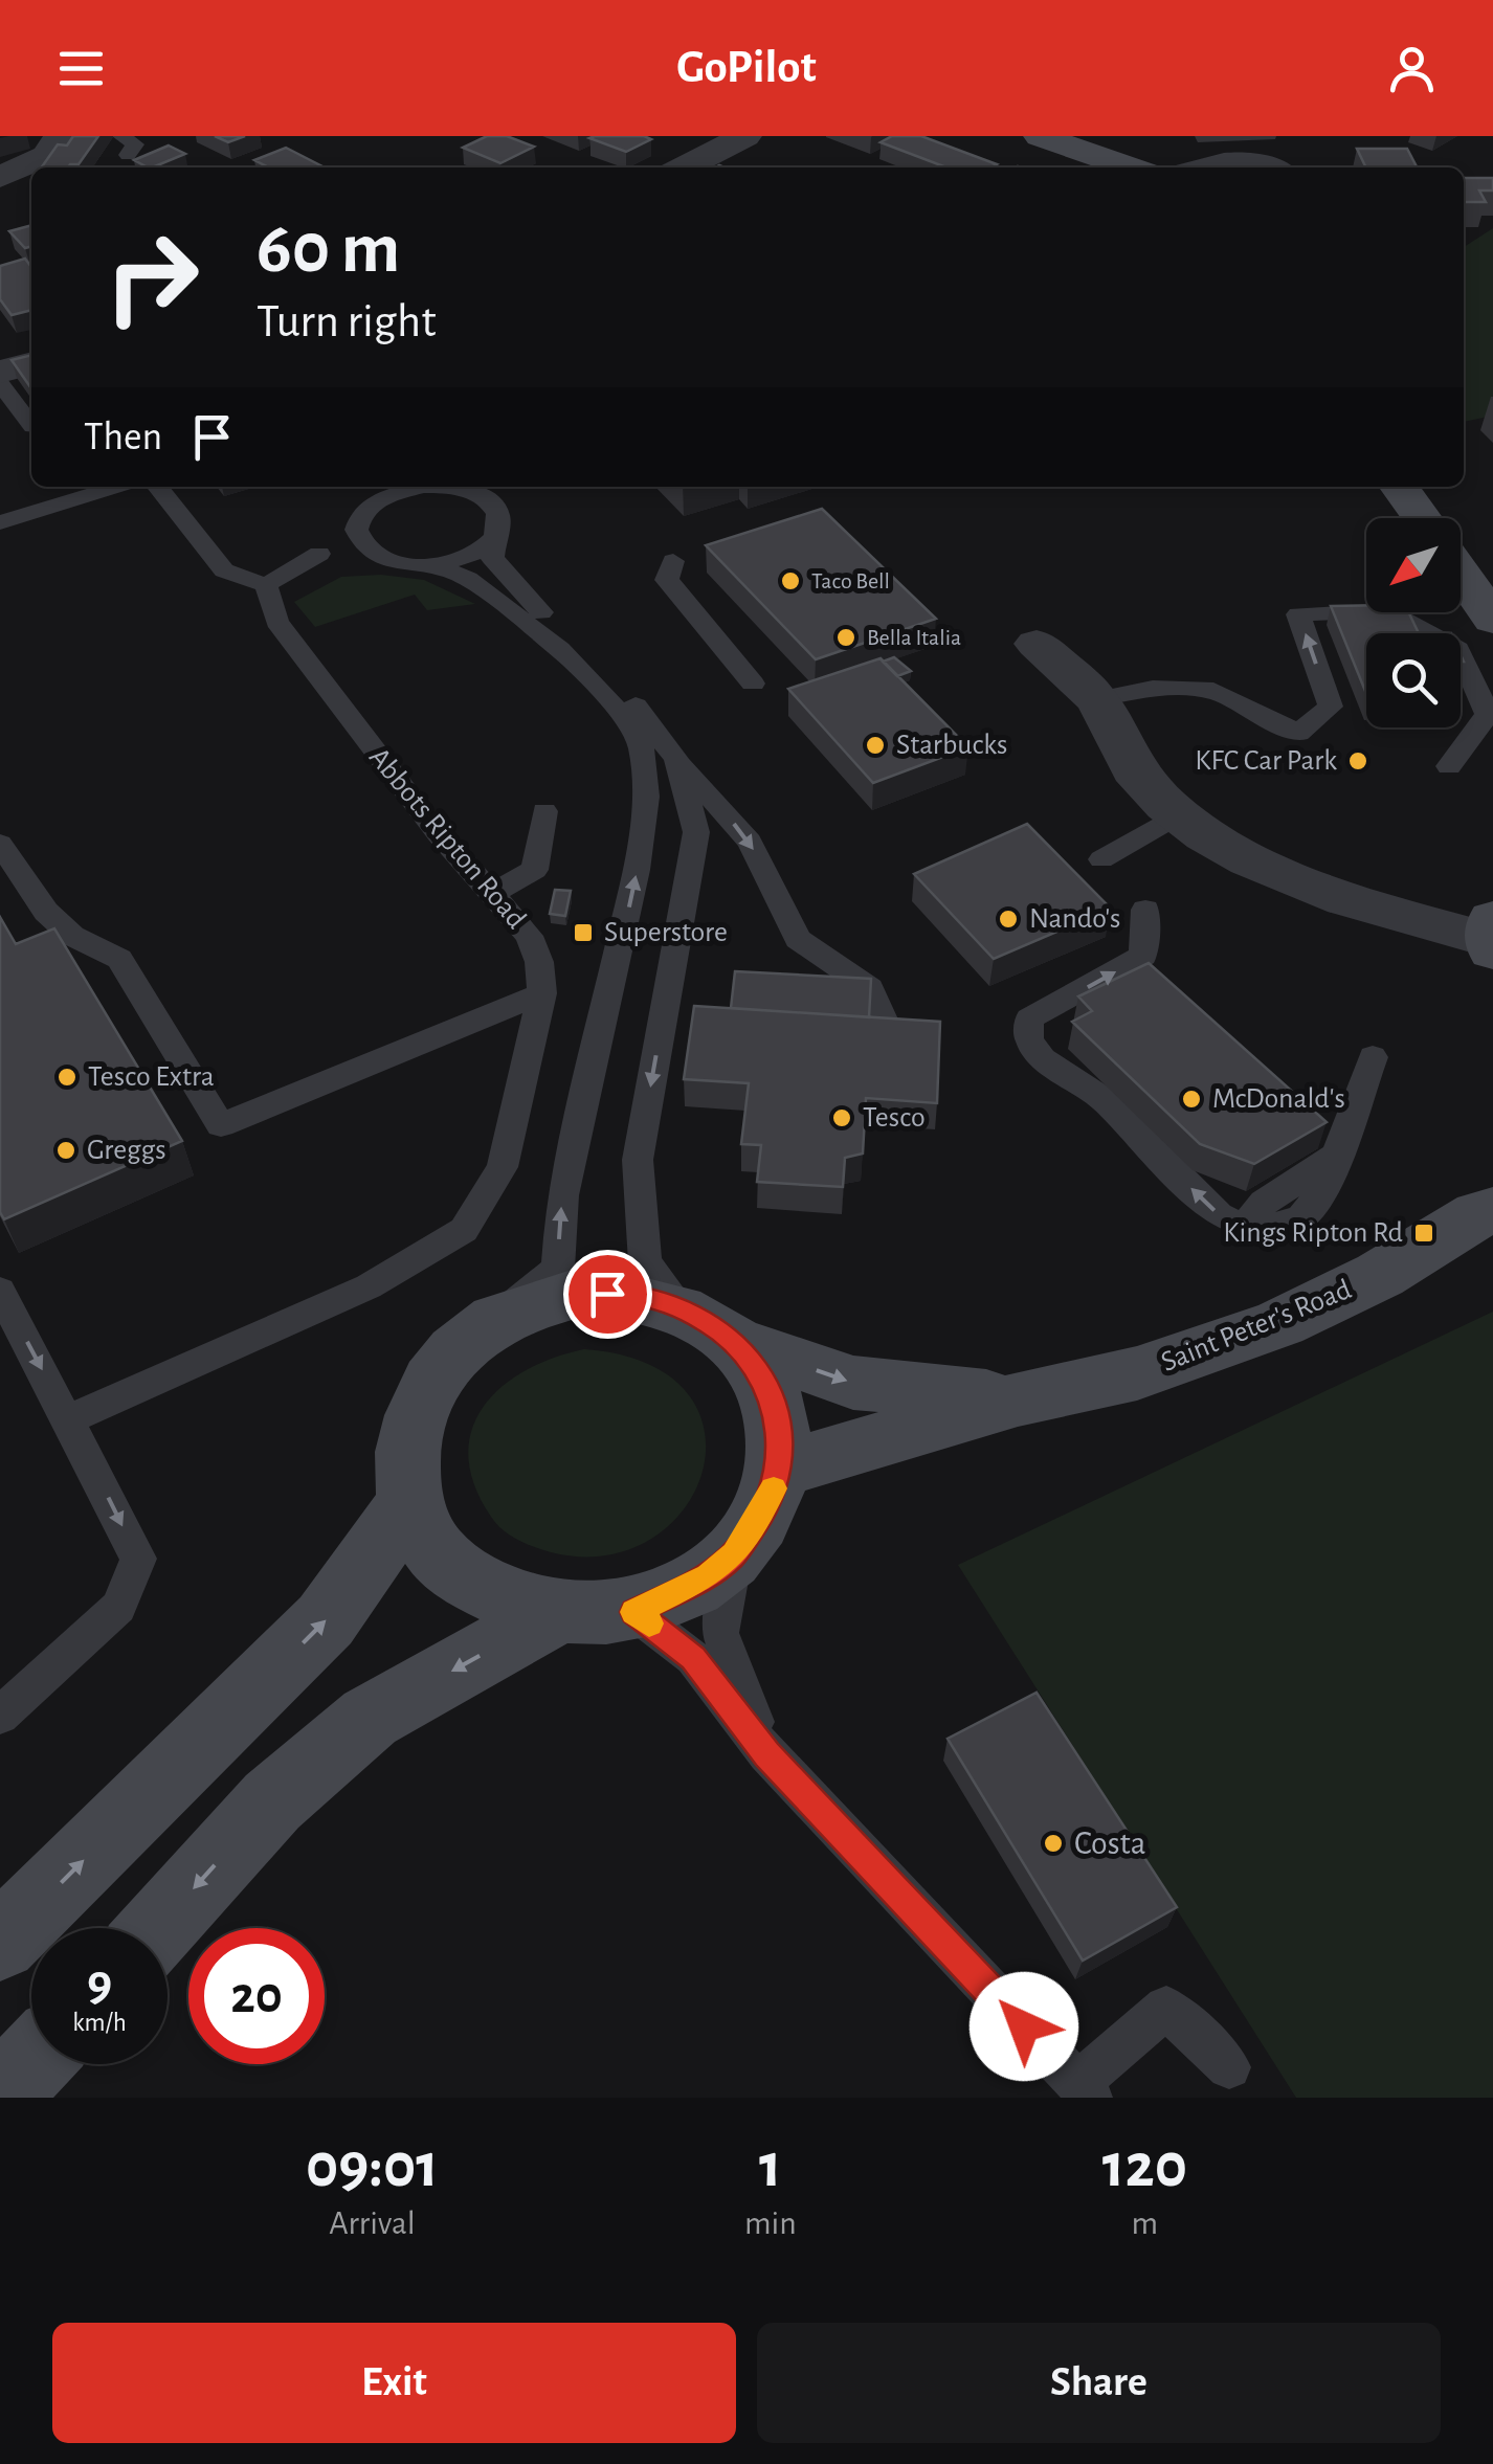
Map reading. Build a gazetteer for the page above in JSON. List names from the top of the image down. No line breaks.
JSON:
{"streets":{"street":["Saint Peter's Road"],"lane":["Abbots Ripton Road"]},"places":{"other":["Taco Bell","Bella Italia","Starbucks","KFC Car Park","Nando's","Tesco Extra","McDonald's","Tesco","Greggs","Costa"],"transit":["Superstore","Kings Ripton Rd"]},"north":"bottom left","page":{"header":"GoPilot","turn":["60 m","Turn right"],"then":"Then","speed":"9 km/h","limit":"20","eta":["09:01","Arrival","1","min","120","m"],"buttons":["Exit","Share"]}}
